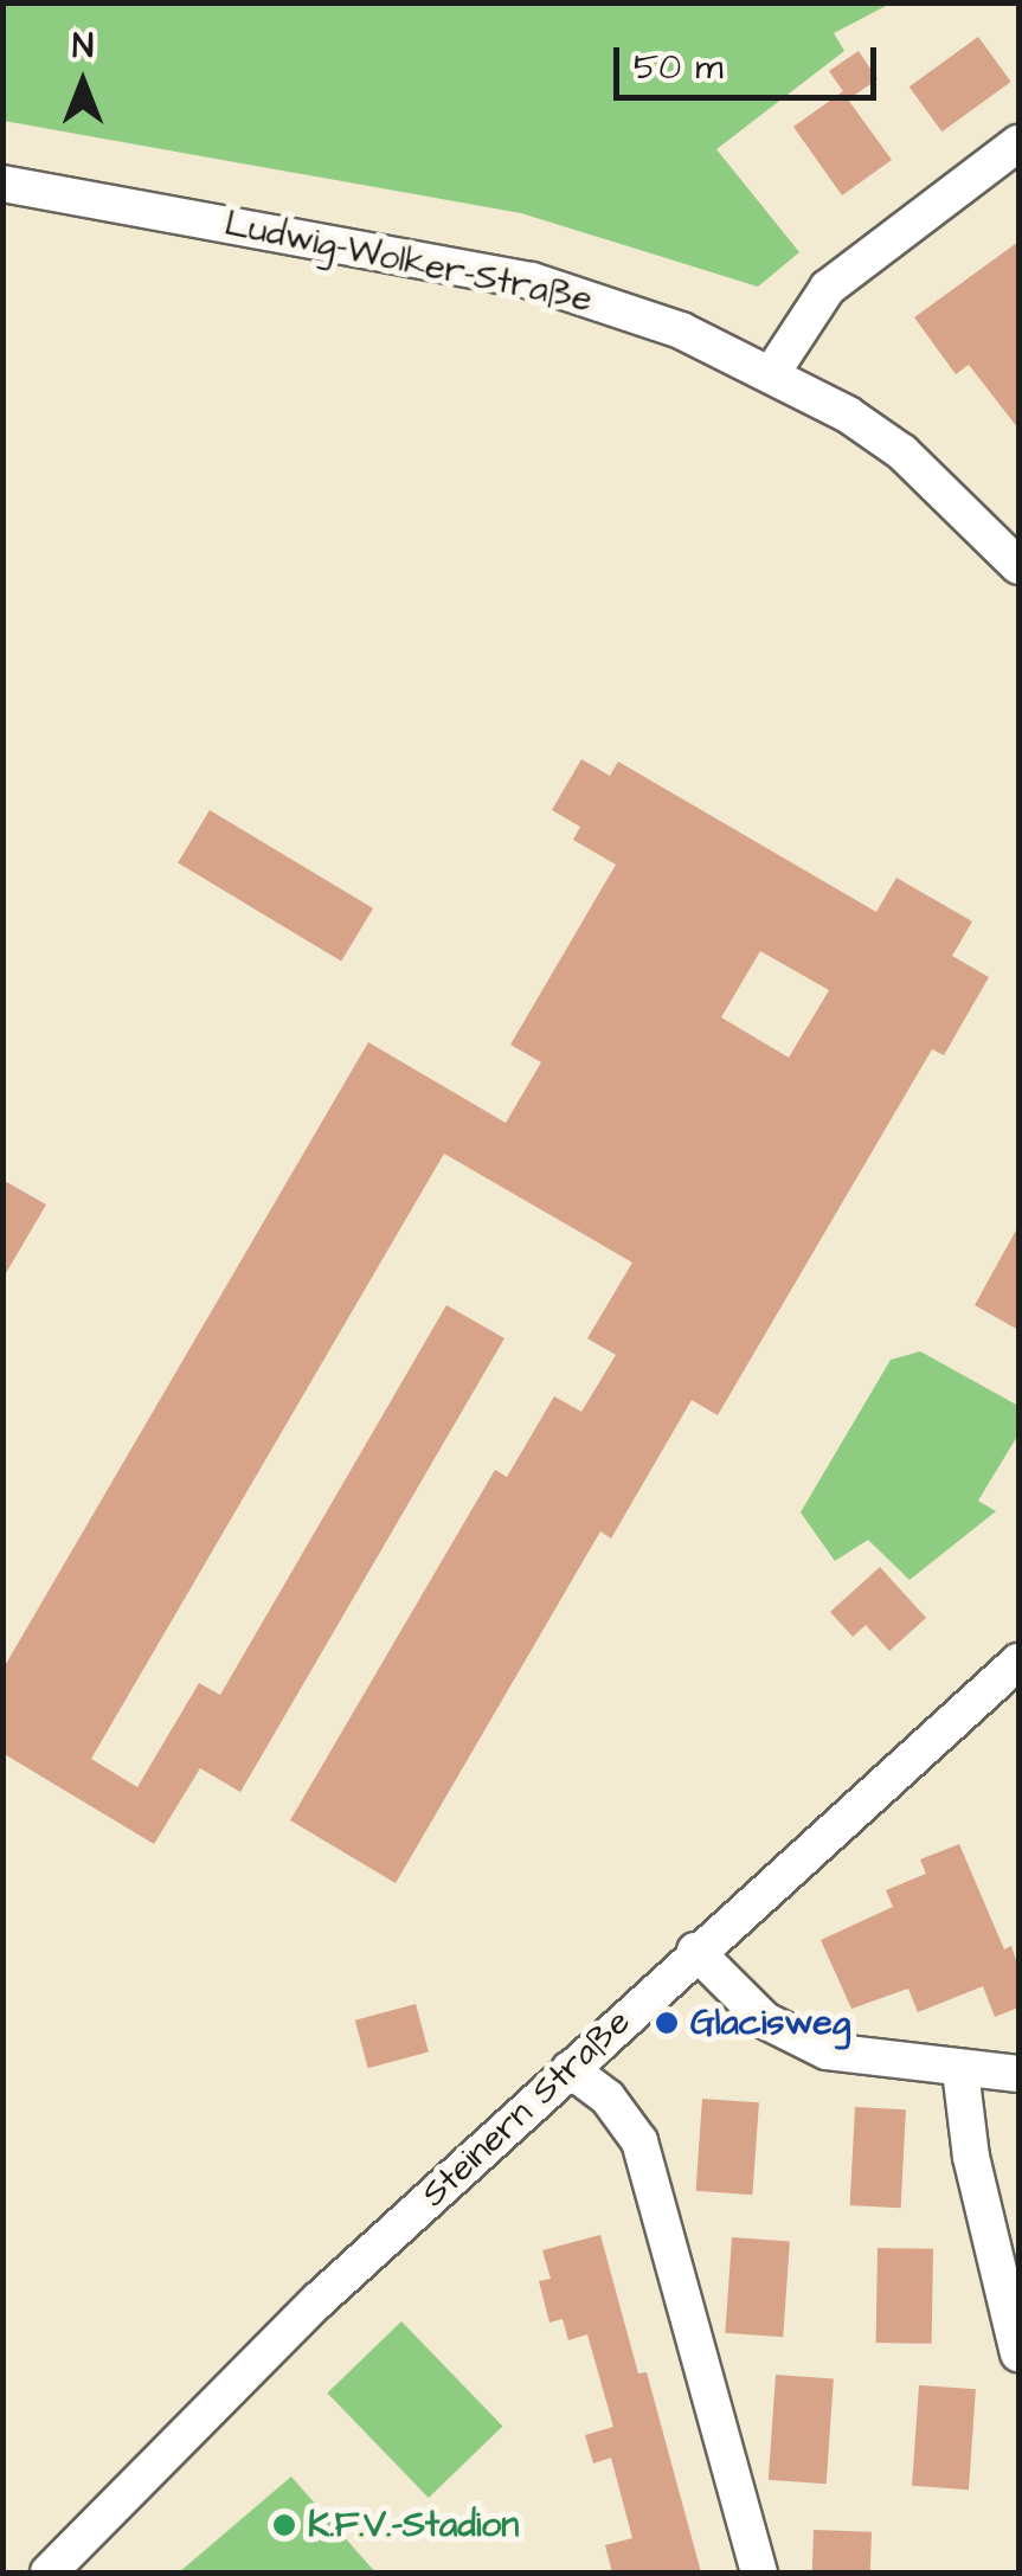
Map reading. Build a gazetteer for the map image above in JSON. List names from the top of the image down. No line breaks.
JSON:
{"streets":{"street":["Ludwig-Wolker-Straße","Steinern Straße"]},"places":["Glacisweg","K.F.V.-Stadion"],"scale_bar":"50 m","north":"top"}
